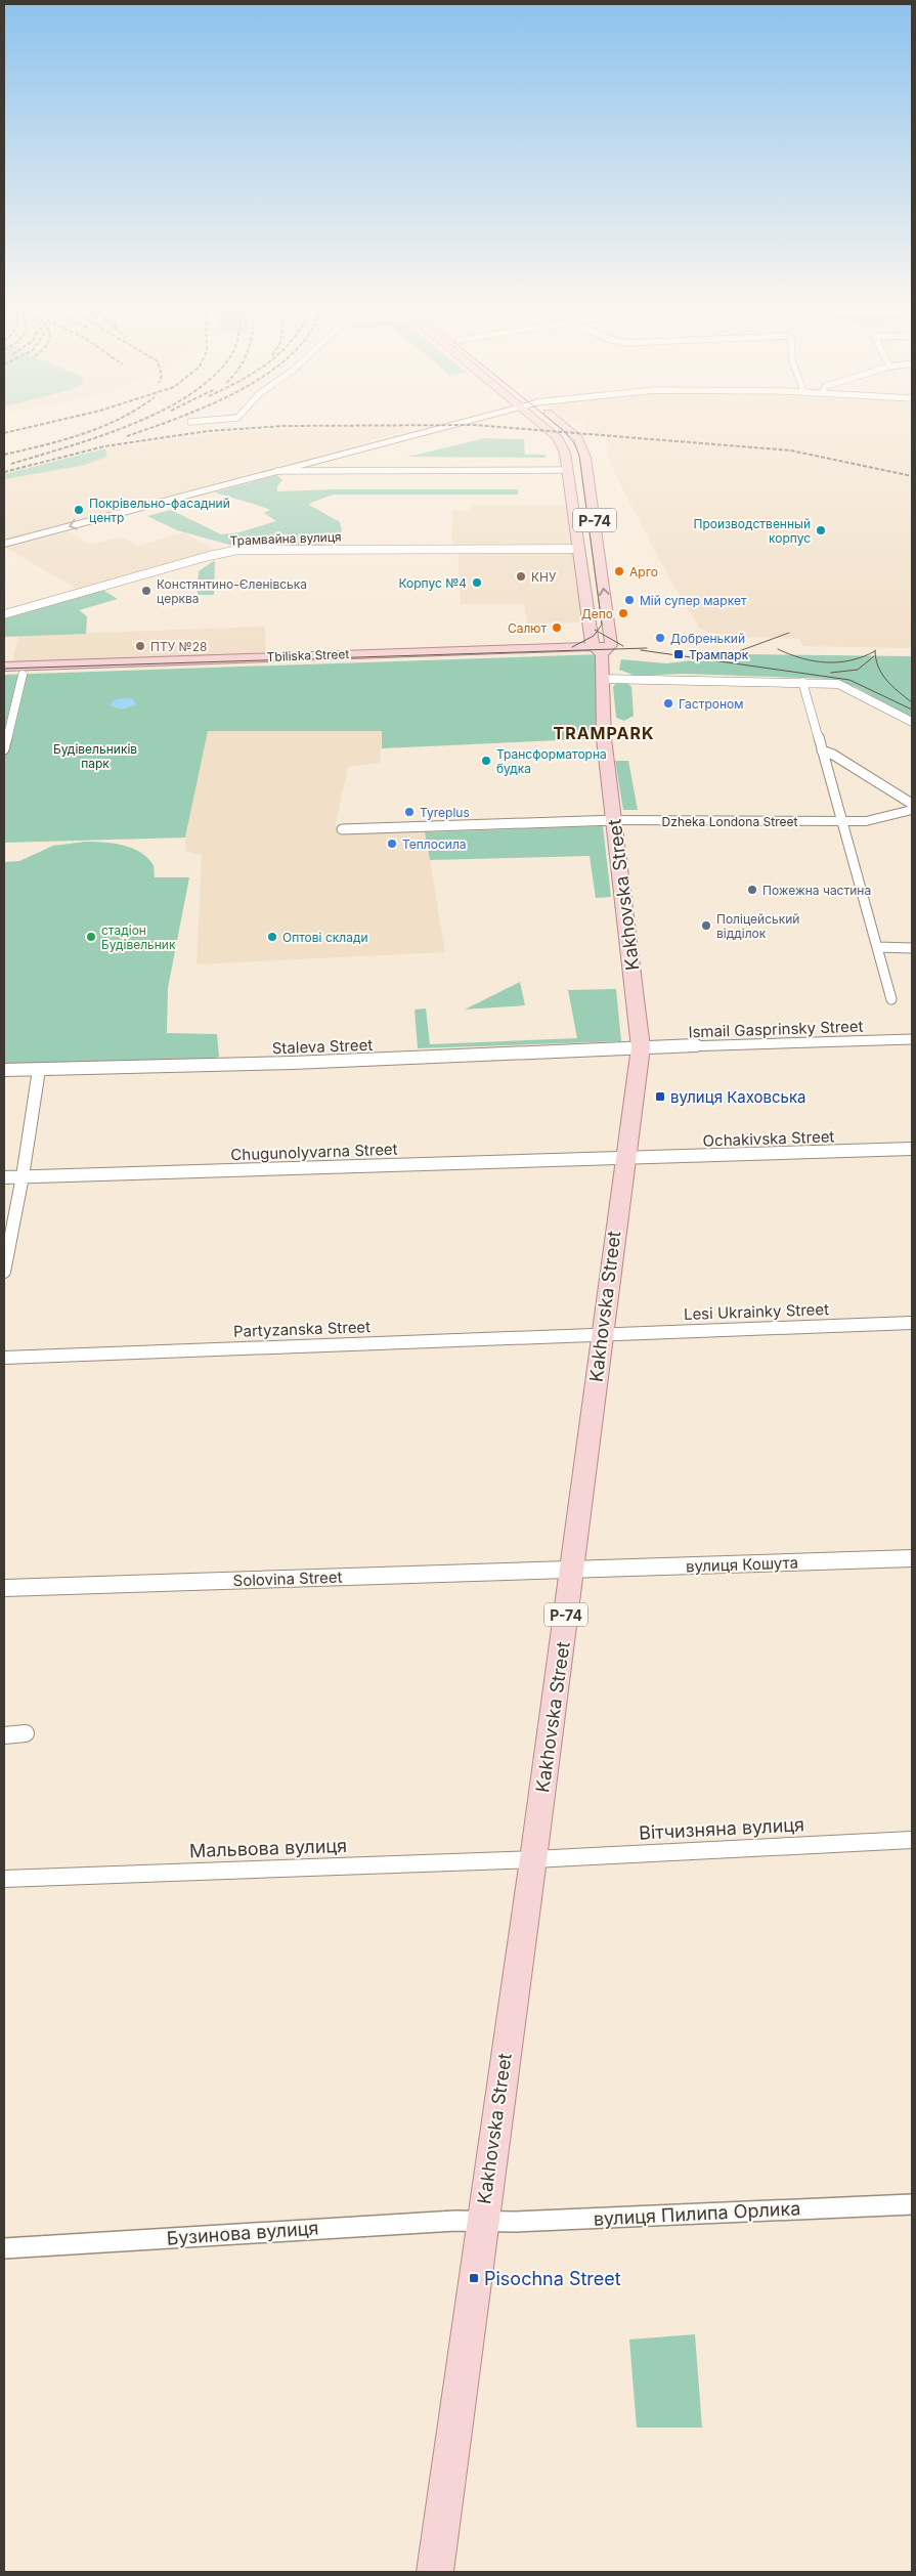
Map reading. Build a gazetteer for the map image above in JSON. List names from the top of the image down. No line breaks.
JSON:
{"streets":{"main road":["Р-74","Tbiliska Street","Dzheka Londona Street","Kakhovska Street"],"street":["Трамвайна вулиця","Ismail Gasprinsky Street","Staleva Street","Ochakivska Street","Chugunolyvarna Street","Lesi Ukrainky Street","Partyzanska Street","вулиця Кошута","Solovina Street","Вітчизняна вулиця","Мальвова вулиця","вулиця Пилипа Орлика","Бузинова вулиця"]},"crossings":[["Р-74","Трамвайна вулиця"],["Р-74","Tbiliska Street"],["Р-74","Kakhovska Street"],["Tbiliska Street","Kakhovska Street"],["Dzheka Londona Street","Kakhovska Street"],["Kakhovska Street","Ismail Gasprinsky Street"],["Kakhovska Street","Staleva Street"],["Kakhovska Street","Ochakivska Street"],["Kakhovska Street","Chugunolyvarna Street"],["Kakhovska Street","Lesi Ukrainky Street"],["Kakhovska Street","Partyzanska Street"],["Kakhovska Street","вулиця Кошута"],["Kakhovska Street","Solovina Street"],["Kakhovska Street","Вітчизняна вулиця"],["Kakhovska Street","Мальвова вулиця"],["Kakhovska Street","вулиця Пилипа Орлика"],["Kakhovska Street","Бузинова вулиця"],["Ismail Gasprinsky Street","Staleva Street"],["Ochakivska Street","Chugunolyvarna Street"],["Lesi Ukrainky Street","Partyzanska Street"],["вулиця Кошута","Solovina Street"],["Вітчизняна вулиця","Мальвова вулиця"],["вулиця Пилипа Орлика","Бузинова вулиця"]],"districts":["TRAMPARK"],"parks":["Будівельників парк"],"places":{"other":["Покрівельно-фасадний центр","Производственный корпус","Арго","КНУ","Корпус №4","Констянтино-Єленівська церква","Мій супер маркет","Депо","Салют","Добренький","ПТУ №28","Гастроном","Трансформаторна будка","Tyreplus","Теплосила","Пожежна частина","Поліцейський відділок","стадіон Будівельник","Оптові склади"],"transit":["Трампарк","вулиця Каховська","Pisochna Street"]}}
